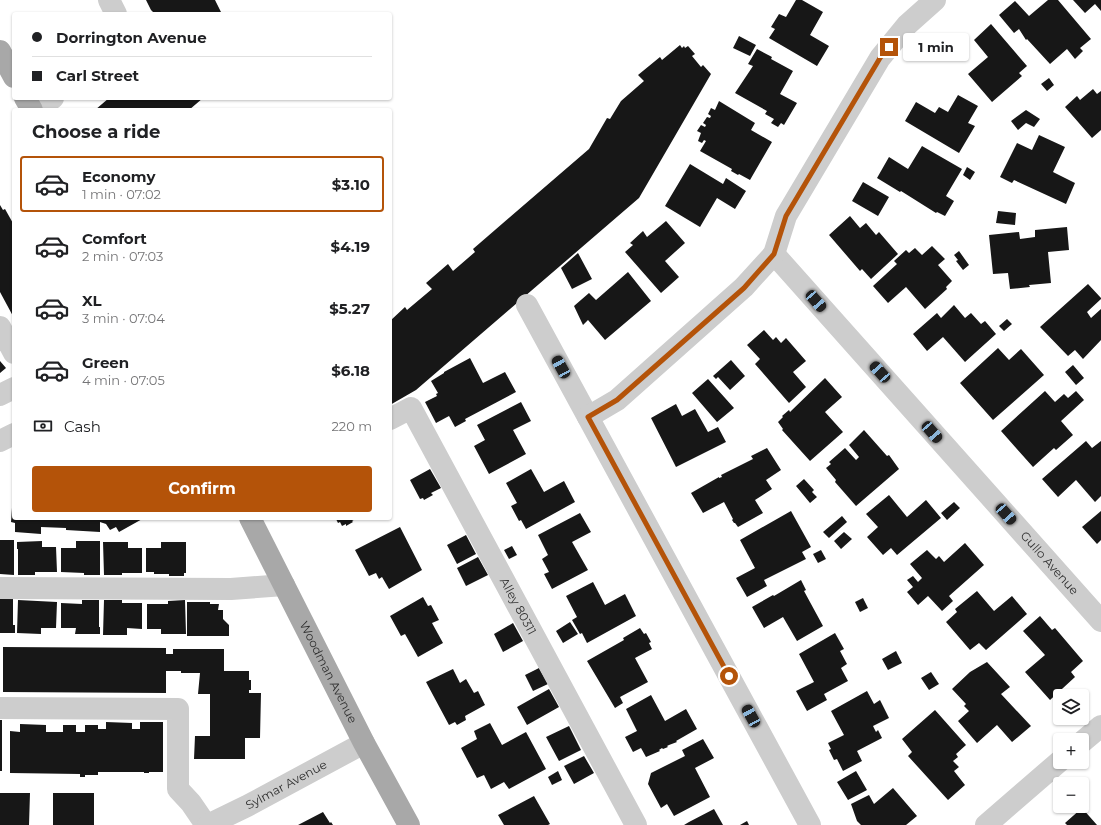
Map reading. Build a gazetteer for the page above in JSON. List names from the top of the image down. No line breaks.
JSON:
{"streets":{"main road":["Woodman Avenue"],"street":["Gullo Avenue","Alley 80311","Sylmar Avenue"]},"crossings":[["Woodman Avenue","Sylmar Avenue"]],"page":{"banner":["Dorrington Avenue","Carl Street"],"bubble":"1 min","heading":"Choose a ride","list":[{"name":"Economy","note":"1 min · 07:02","value":"$3.10"},{"name":"Comfort","note":"2 min · 07:03","value":"$4.19"},{"name":"XL","note":"3 min · 07:04","value":"$5.27"},{"name":"Green","note":"4 min · 07:05","value":"$6.18"}],"pay":["Cash","220 m"],"buttons":"Confirm","map_buttons":["+","−"]}}
